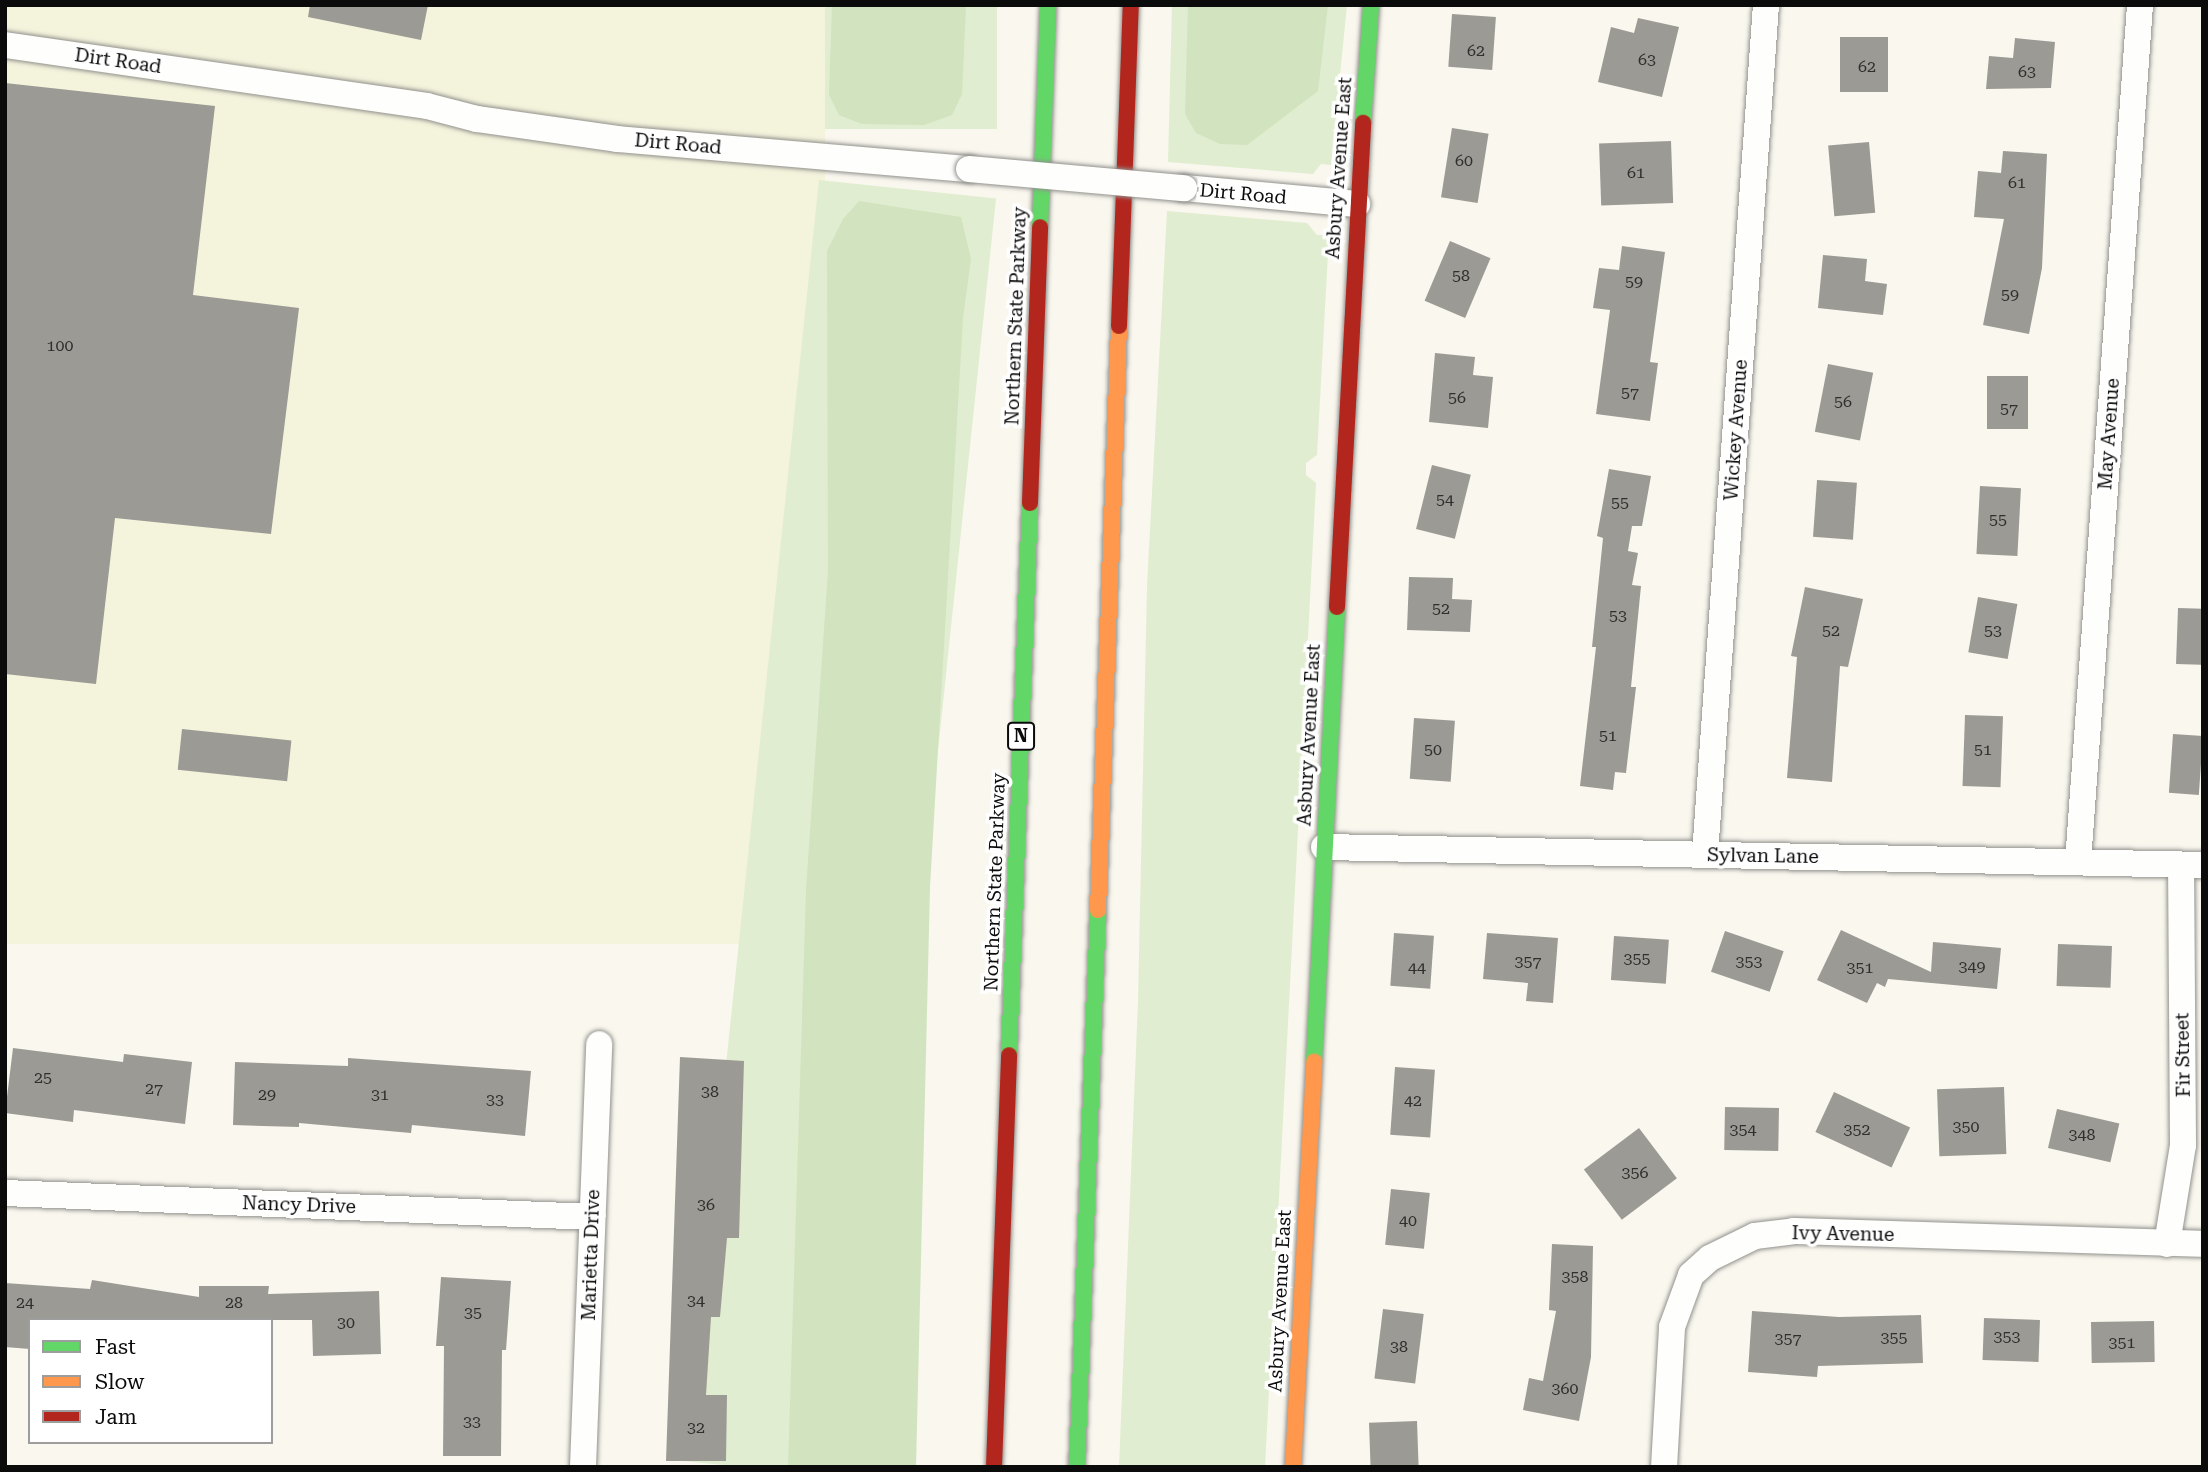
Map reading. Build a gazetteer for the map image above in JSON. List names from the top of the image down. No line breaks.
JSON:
{"streets":{"main road":["Asbury Avenue East","Northern State Parkway","N"],"street":["Dirt Road","Wickey Avenue","May Avenue","Sylvan Lane","Fir Street","Nancy Drive","Ivy Avenue","Marietta Drive"]},"crossings":[["Dirt Road","Asbury Avenue East"],["Asbury Avenue East","Sylvan Lane"],["Wickey Avenue","Sylvan Lane"],["May Avenue","Sylvan Lane"],["Sylvan Lane","Fir Street"],["Fir Street","Ivy Avenue"],["Nancy Drive","Marietta Drive"]],"house_numbers":["62","63","62","63","60","61","61","58","59","59","100","57","56","56","57","54","55","55","52","53","52","53","51","50","51","355","357","353","349","44","351","25","27","38","29","31","33","42","350","354","352","348","356","36","40","358","34","24","28","35","30","353","355","357","351","38","360","33","32"],"legend":["Fast","Slow","Jam"]}
